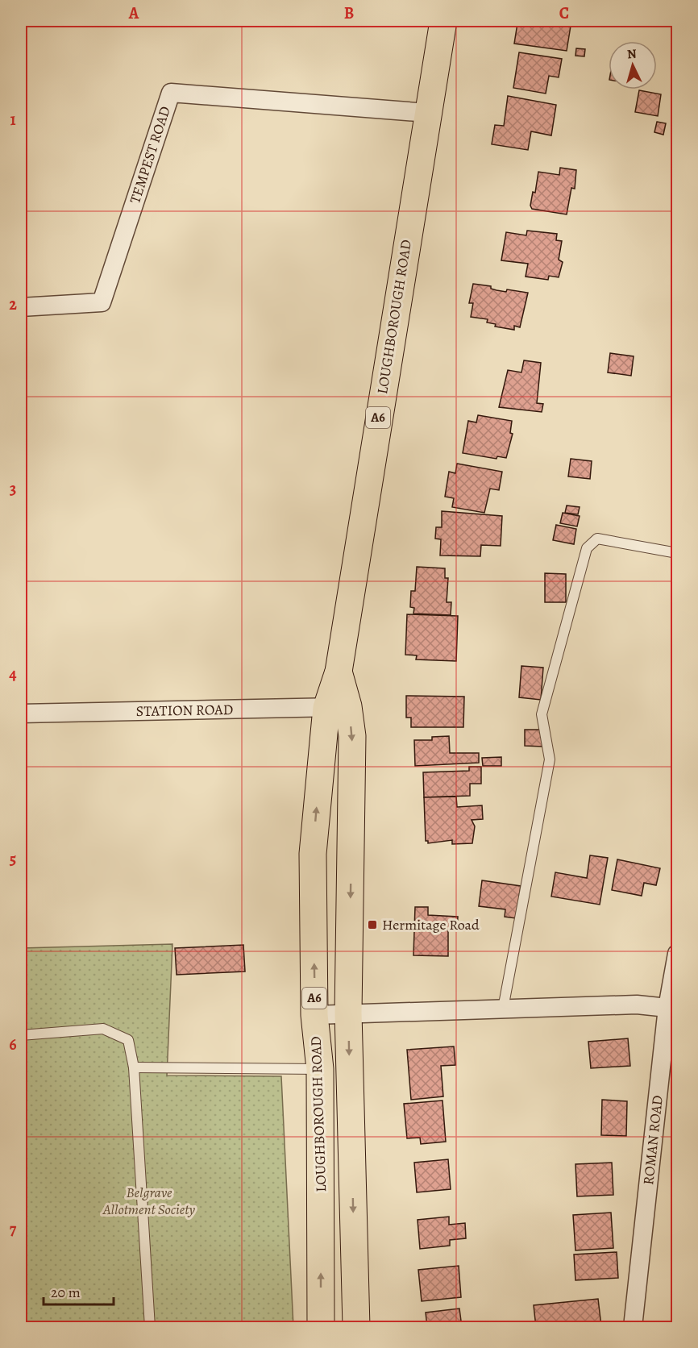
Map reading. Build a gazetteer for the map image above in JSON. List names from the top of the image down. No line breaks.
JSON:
{"streets":{"highway":["LOUGHBOROUGH ROAD","A6"],"street":["TEMPEST ROAD","STATION ROAD","ROMAN ROAD"]},"crossings":[["TEMPEST ROAD","LOUGHBOROUGH ROAD"],["LOUGHBOROUGH ROAD","STATION ROAD"]],"parks":["Belgrave Allotment Society"],"places":{"transit":["Hermitage Road"]},"scale_bar":"20 m","north":"top","grid":{"columns":["A","B","C"],"rows":["1","2","3","4","5","6","7"]}}
